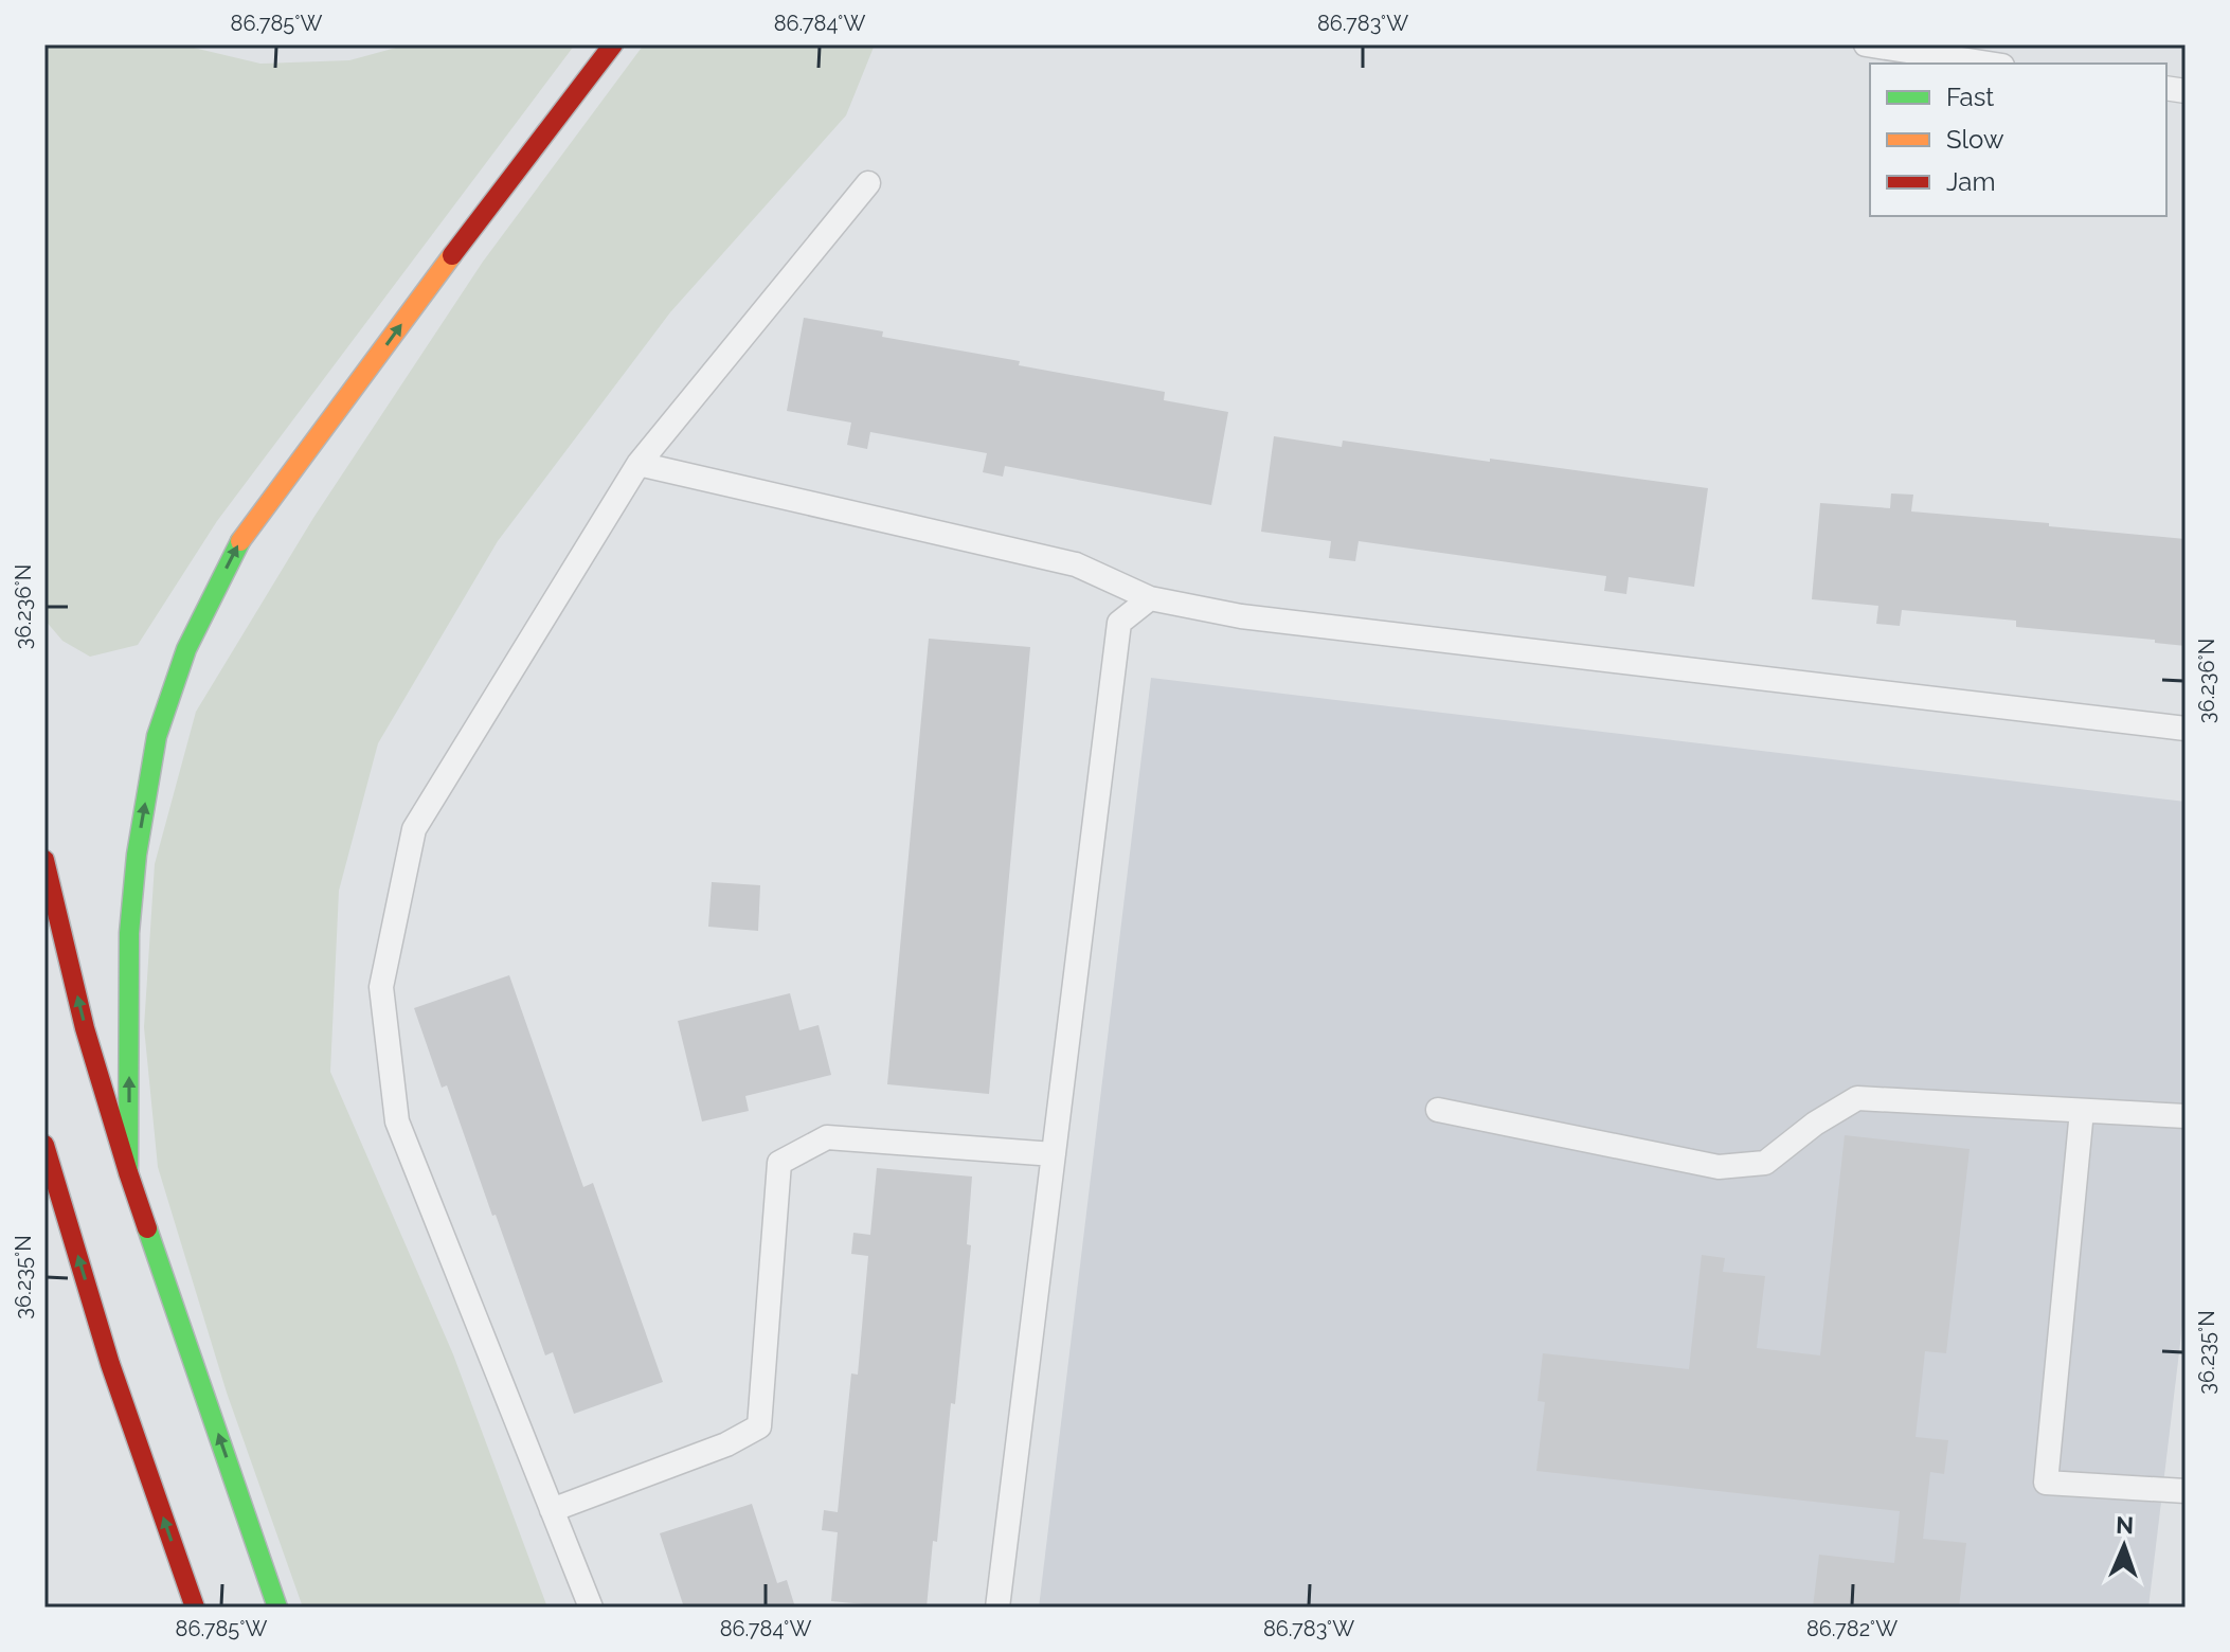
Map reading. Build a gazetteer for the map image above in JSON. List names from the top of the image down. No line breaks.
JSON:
{"legend":["Fast","Slow","Jam"],"north":"top","coordinates":["86.785°W","86.784°W","86.783°W","36.236°N","36.235°N","86.782°W"]}
